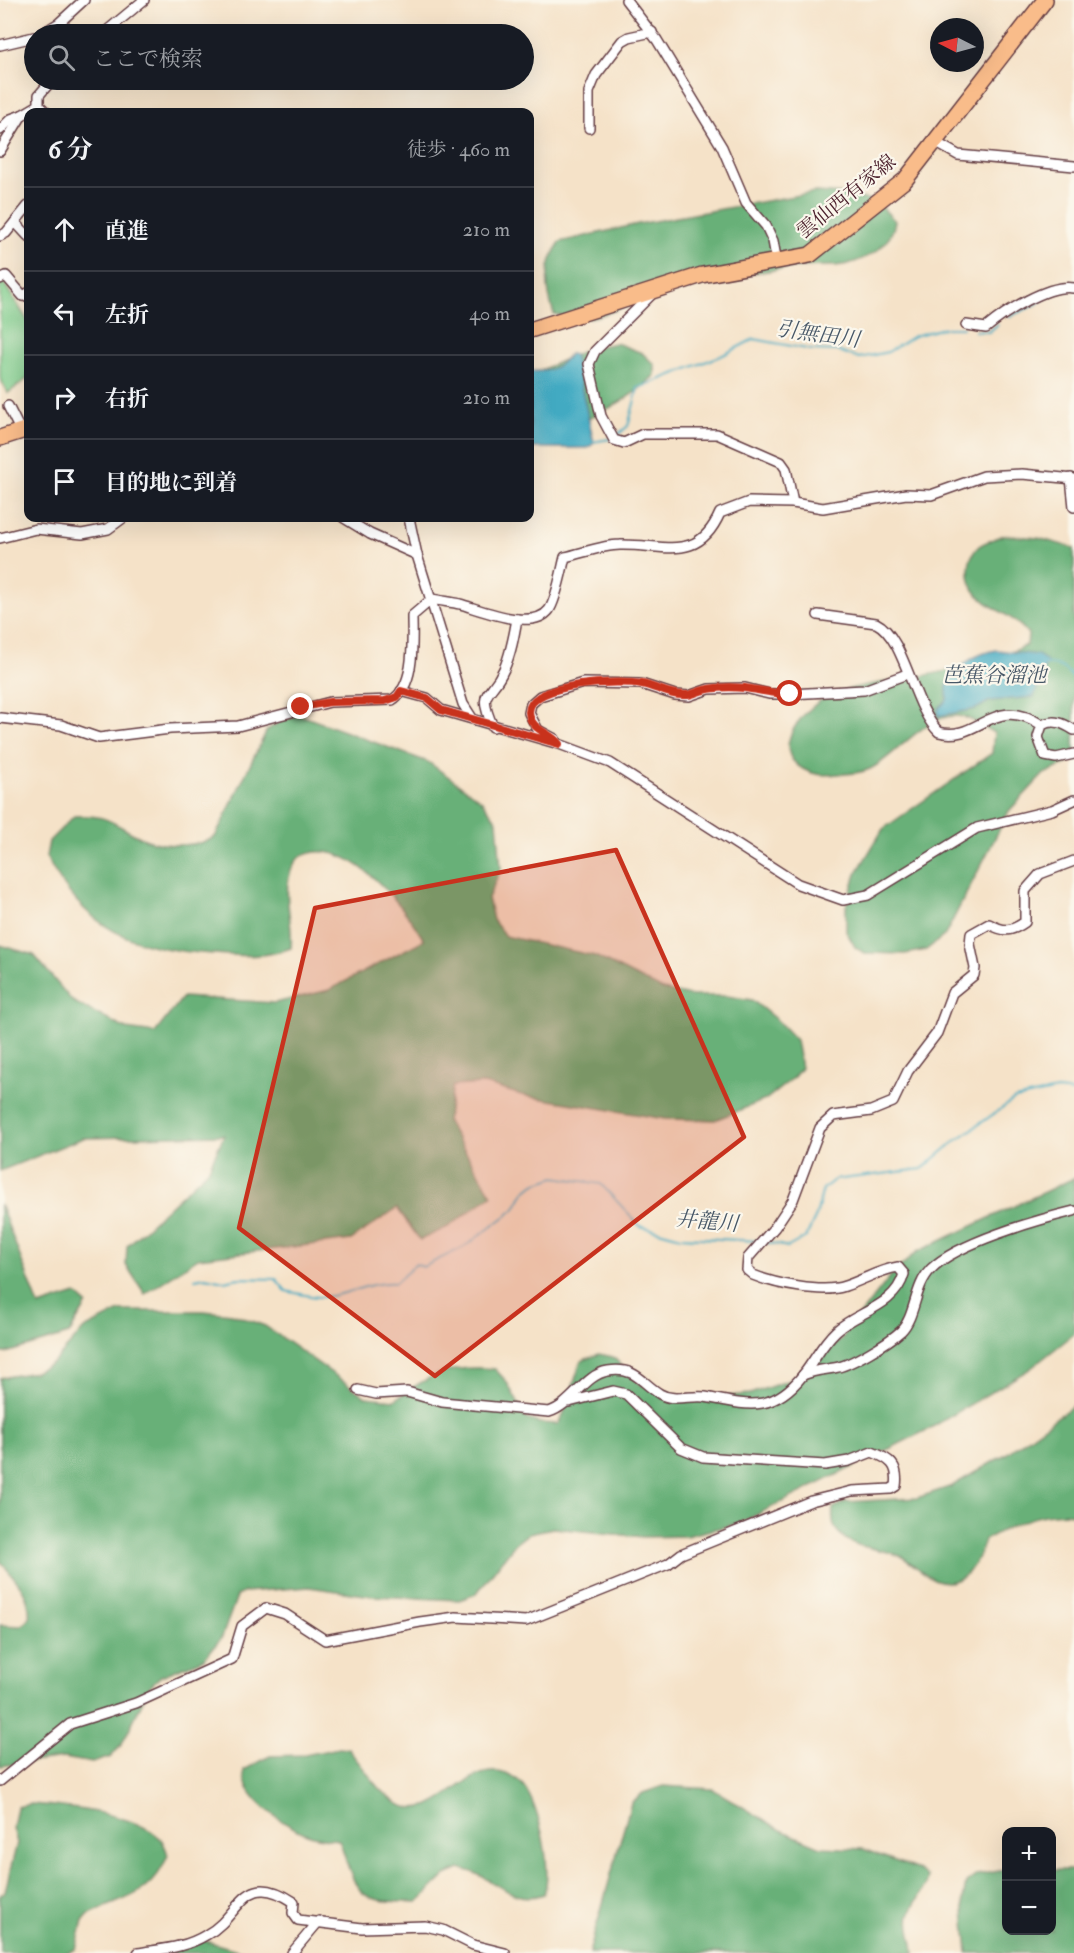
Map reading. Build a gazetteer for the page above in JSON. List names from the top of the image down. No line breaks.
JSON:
{"streets":{"main road":["雲仙西有家線"]},"water":["引無田川","芭蕉谷溜池","井龍川"],"north":"left","page":{"search":"ここで検索","heading":["6 分","徒歩 · 460 m"],"list":[["直進","210 m"],["左折","40 m"],["右折","210 m"],"目的地に到着"],"map_buttons":["+","−"]}}
